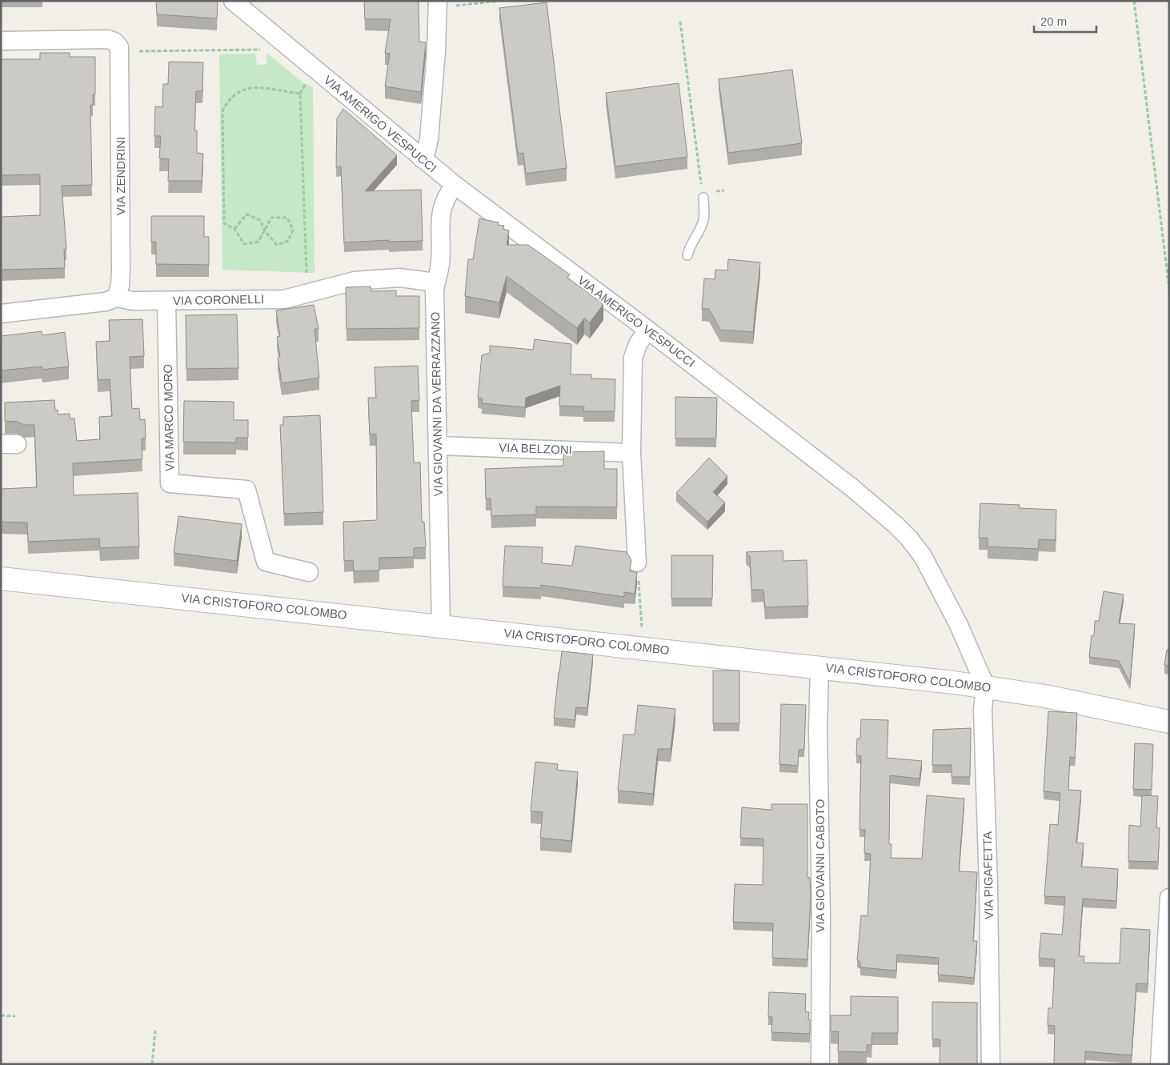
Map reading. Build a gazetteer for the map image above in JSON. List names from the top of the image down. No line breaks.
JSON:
{"streets":{"street":["VIA AMERIGO VESPUCCI","VIA ZENDRINI","VIA CORONELLI","VIA GIOVANNI DA VERRAZZANO","VIA MARCO MORO","VIA BELZONI","VIA CRISTOFORO COLOMBO","VIA GIOVANNI CABOTO","VIA PIGAFETTA"]},"crossings":[["VIA AMERIGO VESPUCCI","VIA GIOVANNI DA VERRAZZANO"],["VIA AMERIGO VESPUCCI","VIA CRISTOFORO COLOMBO"],["VIA AMERIGO VESPUCCI","VIA PIGAFETTA"],["VIA ZENDRINI","VIA CORONELLI"],["VIA CORONELLI","VIA GIOVANNI DA VERRAZZANO"],["VIA CORONELLI","VIA MARCO MORO"],["VIA GIOVANNI DA VERRAZZANO","VIA BELZONI"],["VIA GIOVANNI DA VERRAZZANO","VIA CRISTOFORO COLOMBO"],["VIA CRISTOFORO COLOMBO","VIA GIOVANNI CABOTO"],["VIA CRISTOFORO COLOMBO","VIA PIGAFETTA"]],"scale_bar":"20 m"}
